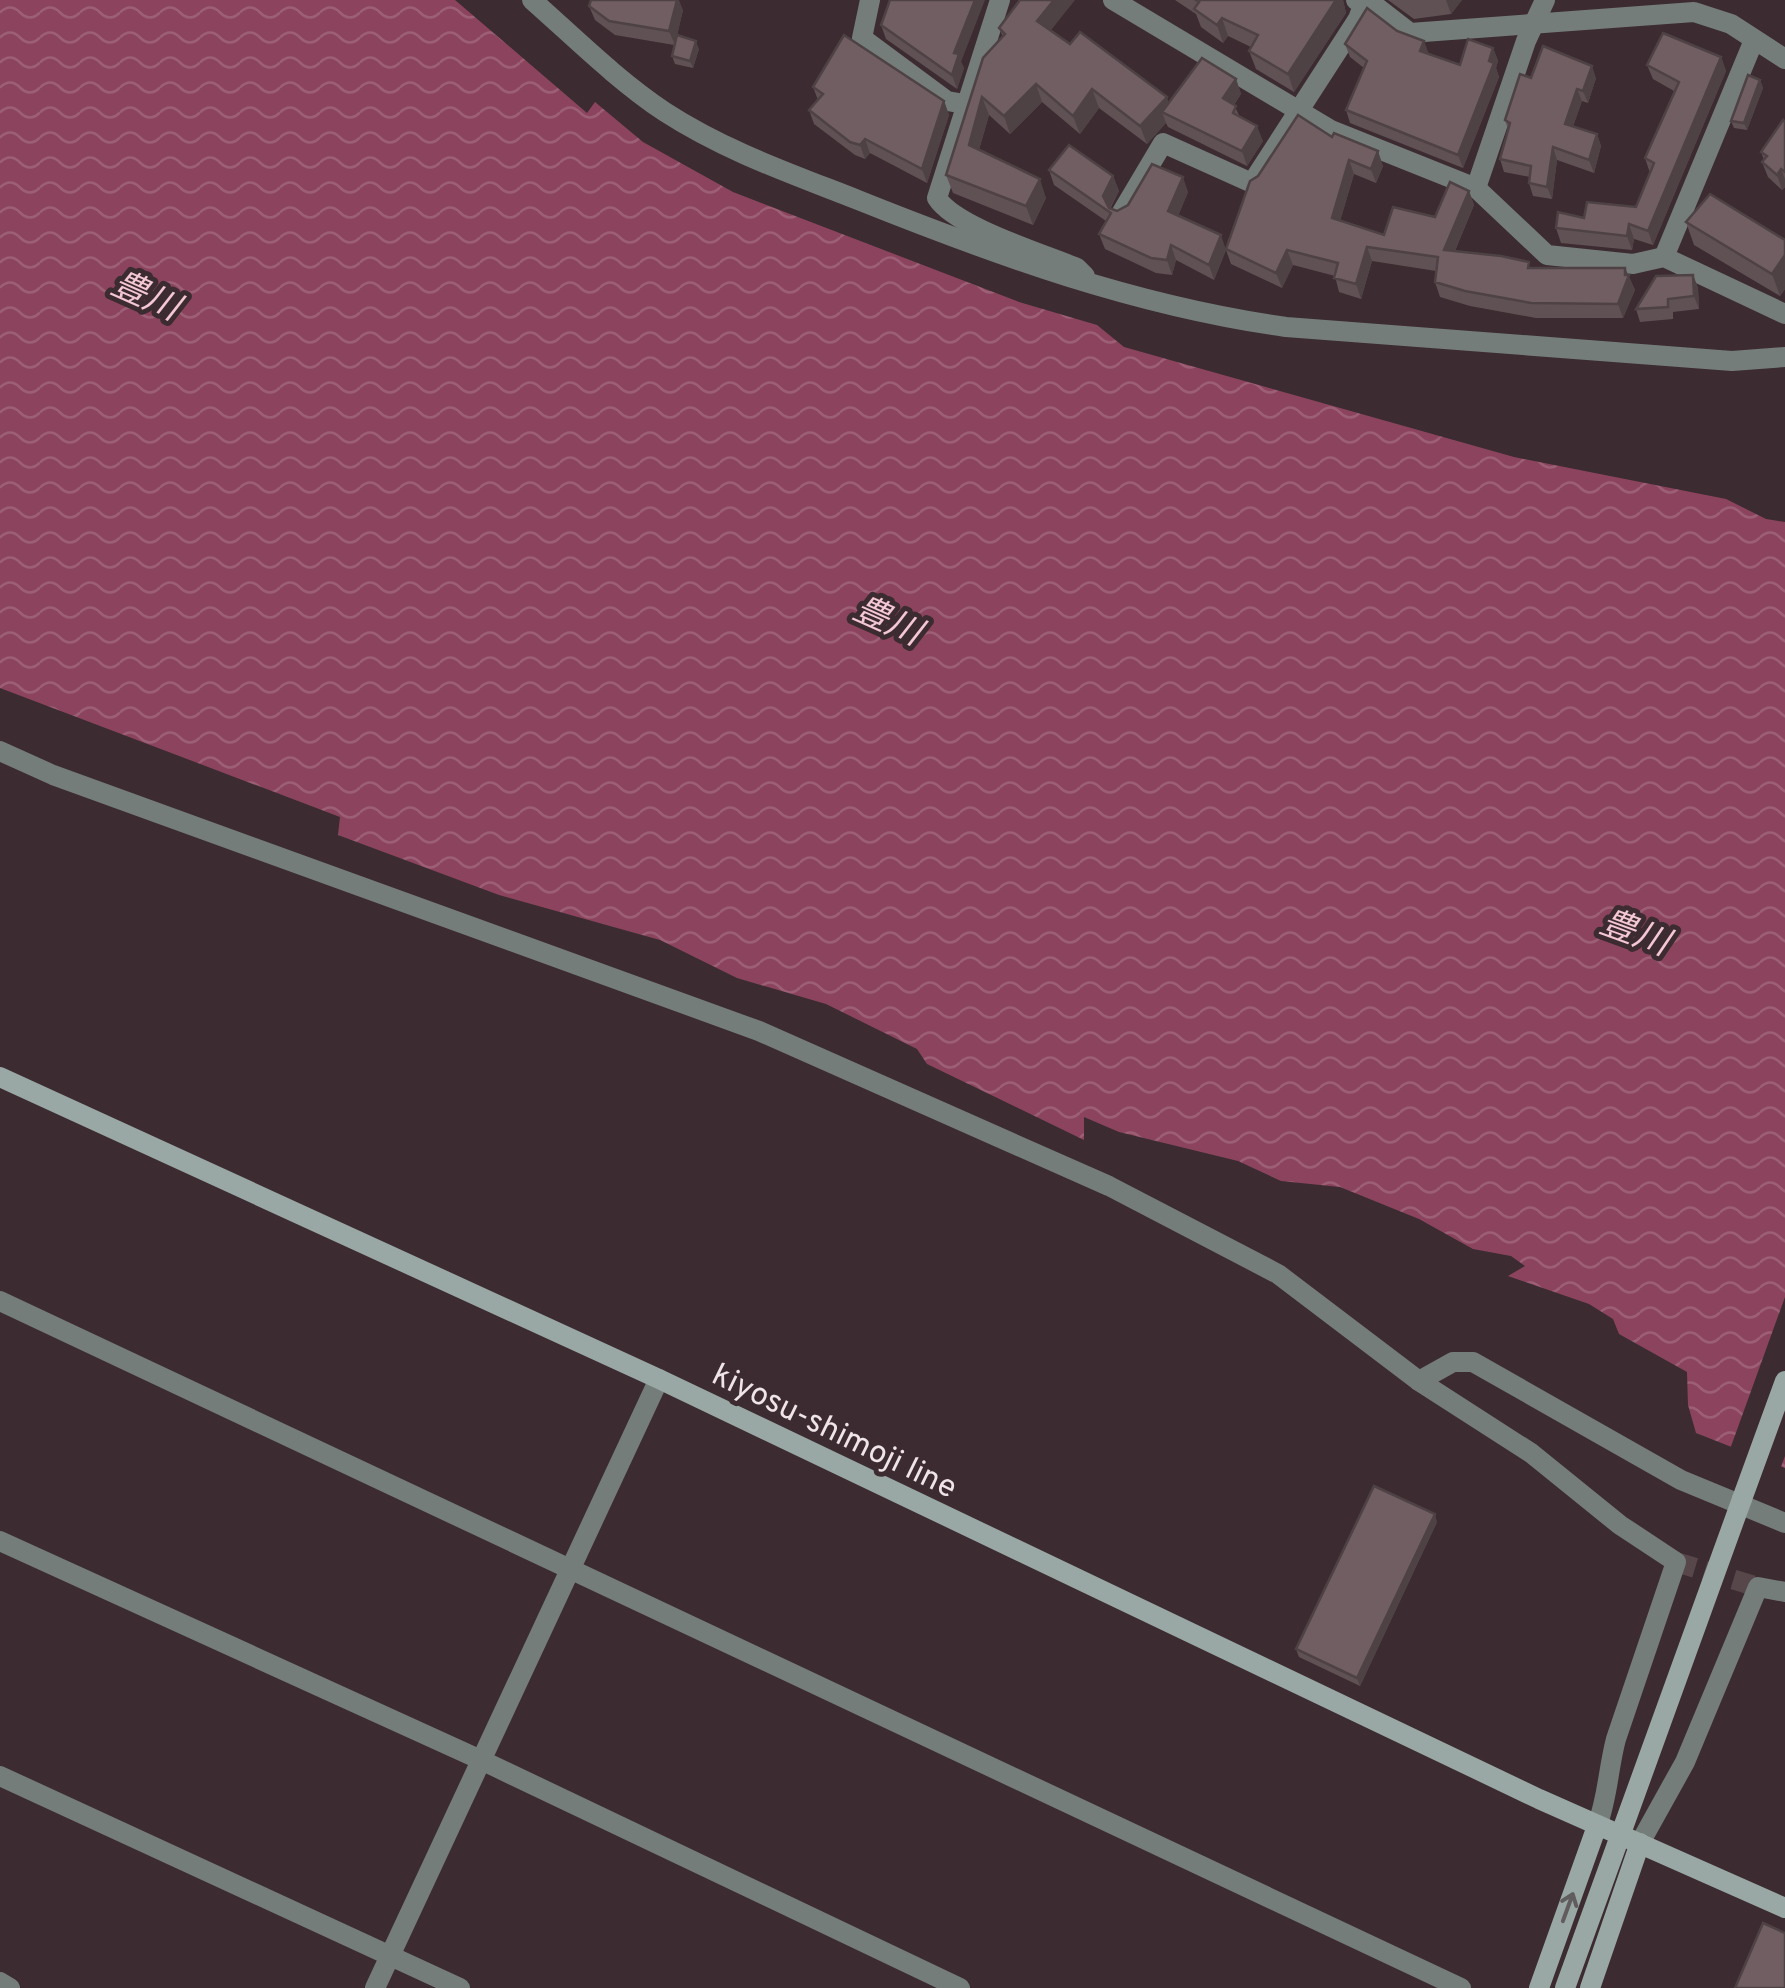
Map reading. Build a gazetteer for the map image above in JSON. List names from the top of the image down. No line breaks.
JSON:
{"streets":{"main road":["kiyosu-shimoji line"]},"water":["豊川"]}
